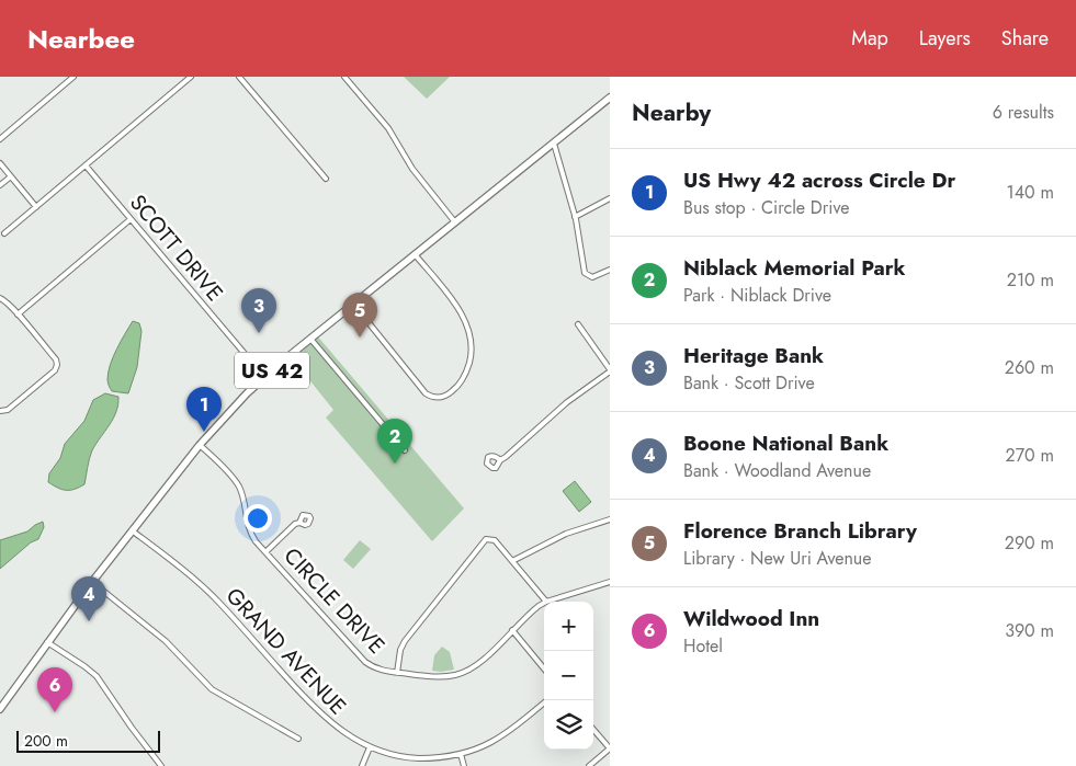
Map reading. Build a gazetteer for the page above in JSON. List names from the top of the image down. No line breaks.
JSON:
{"streets":{"main road":["US 42"],"street":["SCOTT DRIVE","CIRCLE DRIVE","GRAND AVENUE"]},"crossings":[["SCOTT DRIVE","US 42"],["US 42","CIRCLE DRIVE"],["US 42","GRAND AVENUE"]],"scale_bar":"200 m","page":{"header":"Nearbee","nav":["Map","Layers","Share"],"heading":["Nearby","6 results"],"list":[{"mark":"1","name":"US Hwy 42 across Circle Dr","note":"Bus stop · Circle Drive","value":"140 m"},{"mark":"2","name":"Niblack Memorial Park","note":"Park · Niblack Drive","value":"210 m"},{"mark":"3","name":"Heritage Bank","note":"Bank · Scott Drive","value":"260 m"},{"mark":"4","name":"Boone National Bank","note":"Bank · Woodland Avenue","value":"270 m"},{"mark":"5","name":"Florence Branch Library","note":"Library · New Uri Avenue","value":"290 m"},{"mark":"6","name":"Wildwood Inn","note":"Hotel","value":"390 m"}],"pins":["3","5","1","2","4","6"],"map_buttons":["+","−"],"scale":"200 m"}}
